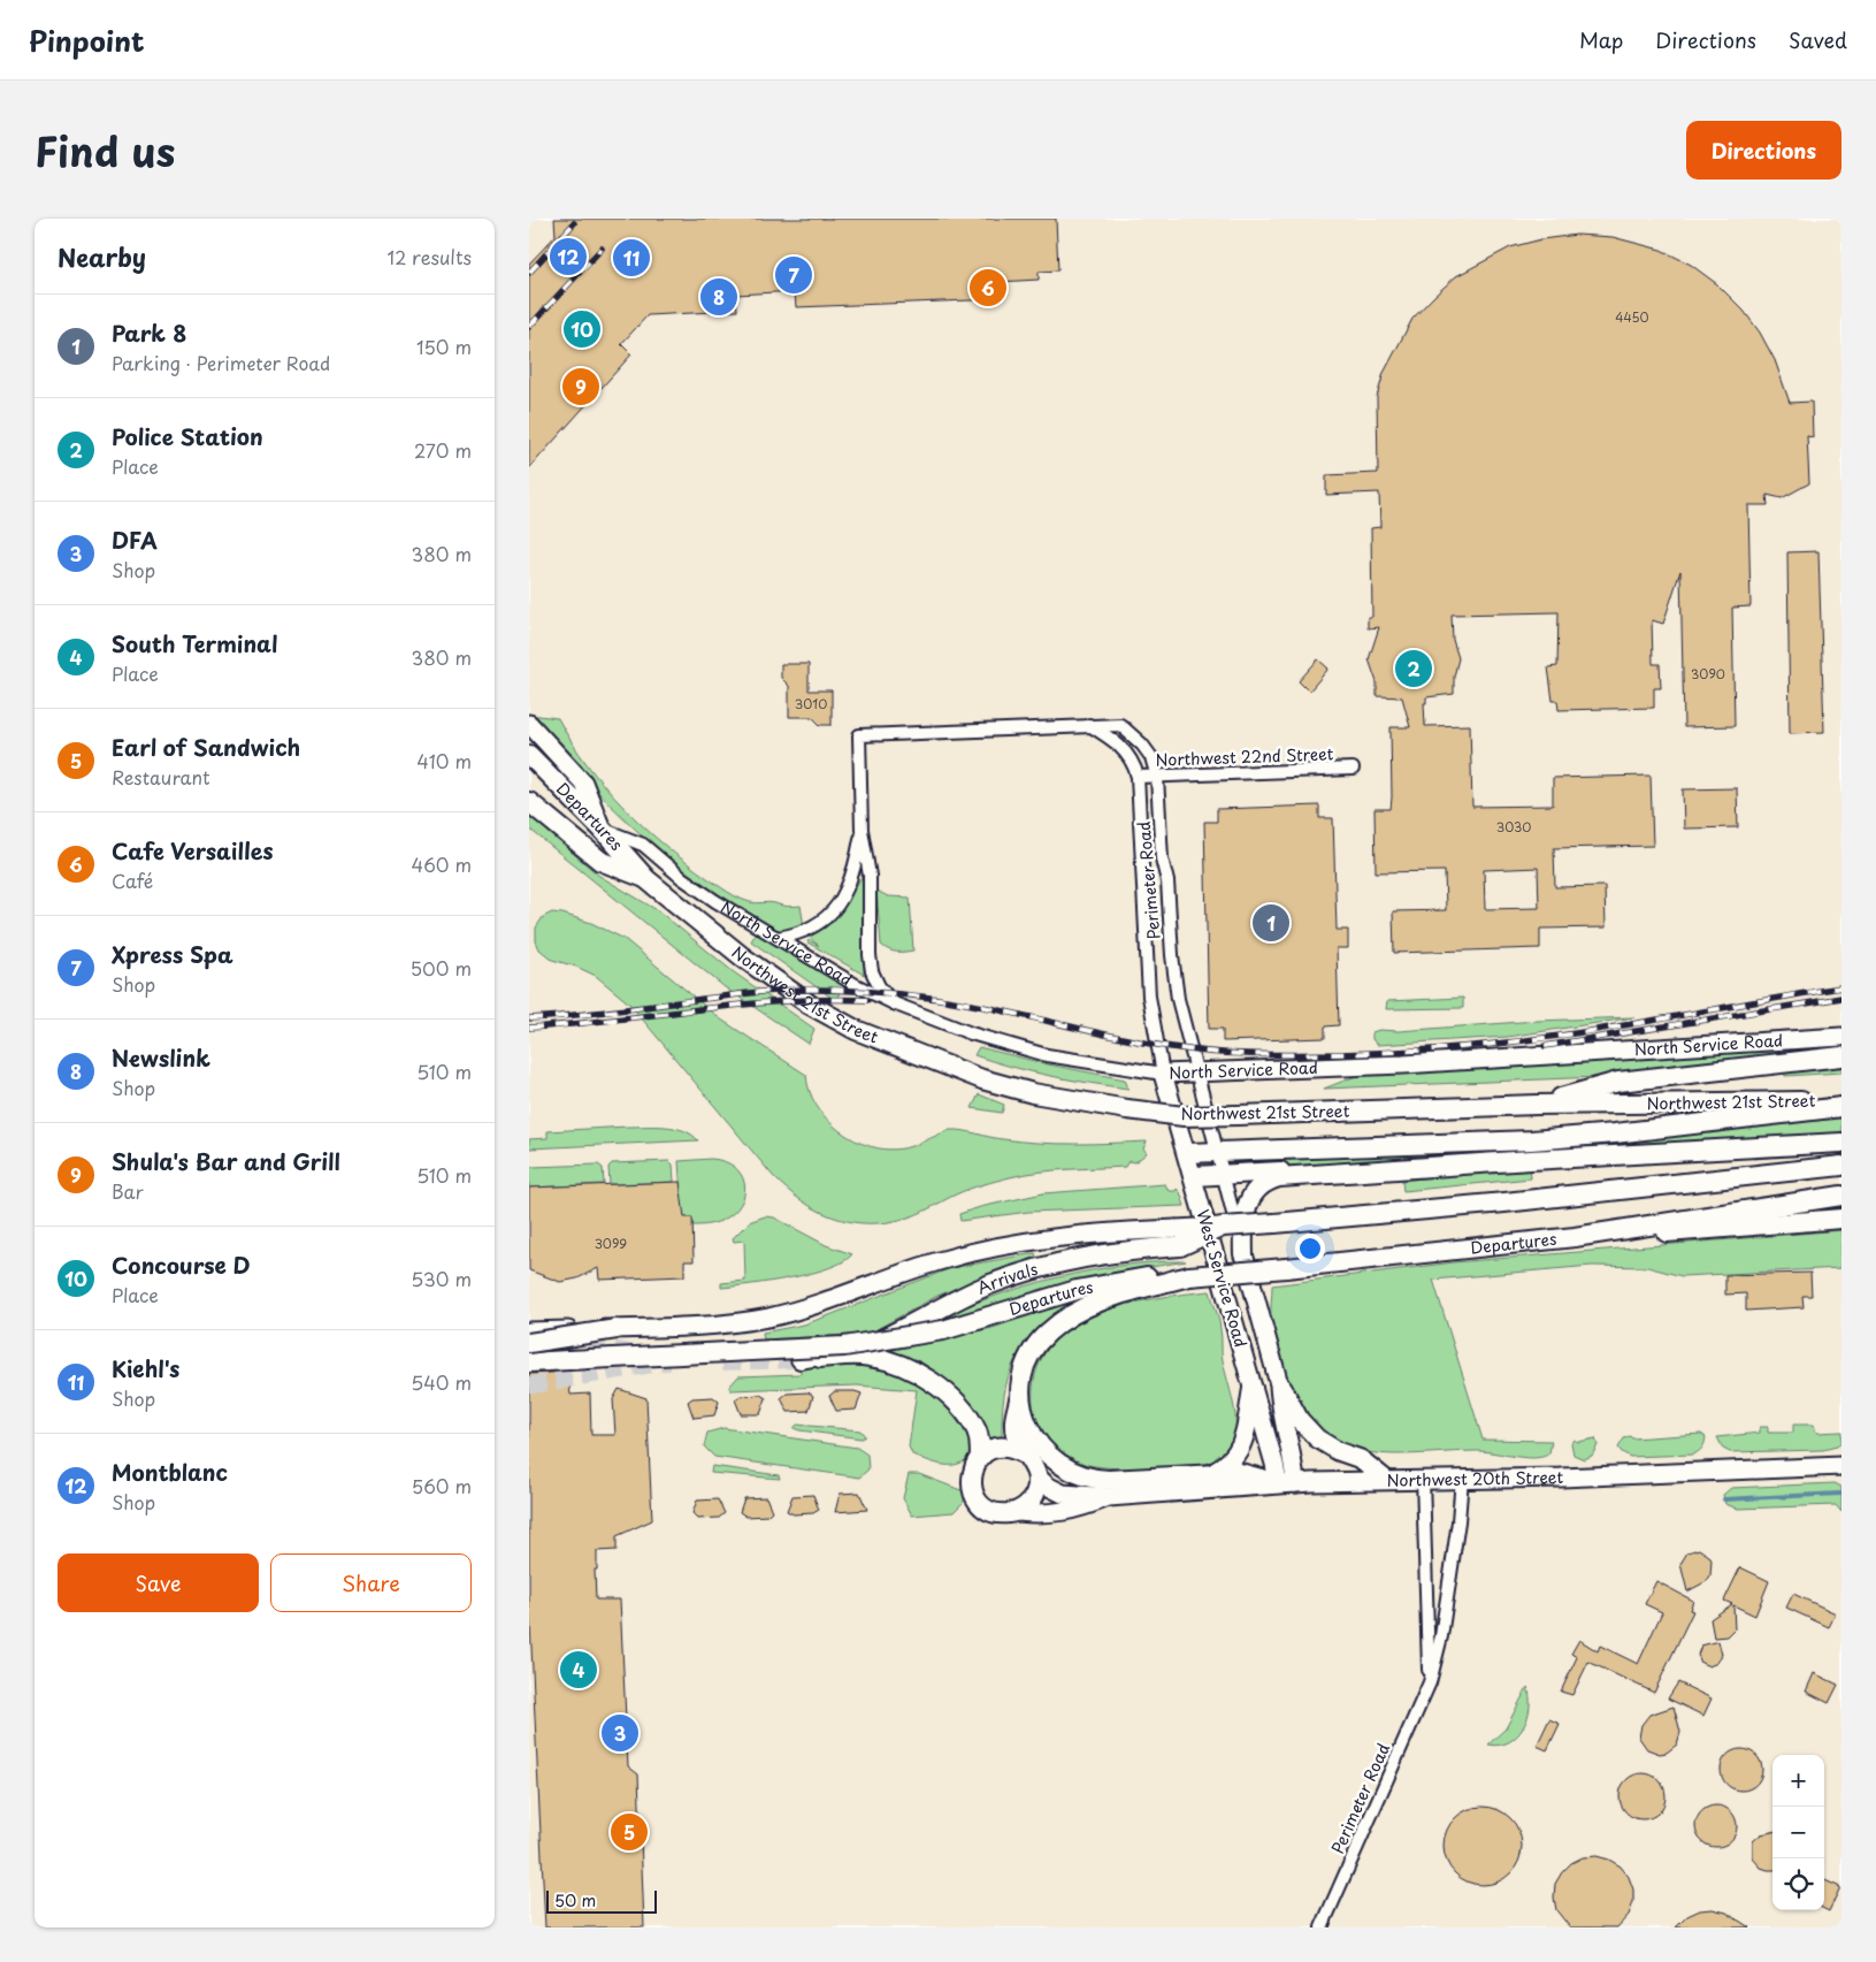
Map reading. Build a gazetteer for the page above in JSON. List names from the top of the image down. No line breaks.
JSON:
{"streets":{"main road":["Departures","Northwest 21st Street","Arrivals"],"street":["Northwest 22nd Street","Perimeter Road","North Service Road","West Service Road","Northwest 20th Street"]},"crossings":[["Northwest 22nd Street","Perimeter Road"],["Departures","North Service Road"],["Departures","Northwest 21st Street"],["Perimeter Road","North Service Road"],["Perimeter Road","West Service Road"],["Perimeter Road","Northwest 20th Street"],["North Service Road","West Service Road"],["West Service Road","Northwest 20th Street"],["Arrivals","Northwest 20th Street"]],"house_numbers":["4450","3090","3010","3030","3099"],"scale_bar":"50 m","page":{"header":"Pinpoint","nav":["Map","Directions","Saved"],"title":"Find us","buttons":["Directions",["Save","Share"]],"heading":["Nearby","12 results"],"pins":["12","11","7","6","8","10","9","2","1","4","3","5"],"list":[{"mark":"1","name":"Park 8","note":"Parking · Perimeter Road","value":"150 m"},{"mark":"2","name":"Police Station","note":"Place","value":"270 m"},{"mark":"3","name":"DFA","note":"Shop","value":"380 m"},{"mark":"4","name":"South Terminal","note":"Place","value":"380 m"},{"mark":"5","name":"Earl of Sandwich","note":"Restaurant","value":"410 m"},{"mark":"6","name":"Cafe Versailles","note":"Café","value":"460 m"},{"mark":"7","name":"Xpress Spa","note":"Shop","value":"500 m"},{"mark":"8","name":"Newslink","note":"Shop","value":"510 m"},{"mark":"9","name":"Shula's Bar and Grill","note":"Bar","value":"510 m"},{"mark":"10","name":"Concourse D","note":"Place","value":"530 m"},{"mark":"11","name":"Kiehl's","note":"Shop","value":"540 m"},{"mark":"12","name":"Montblanc","note":"Shop","value":"560 m"}],"map_buttons":["+","−"],"scale":"50 m"}}
